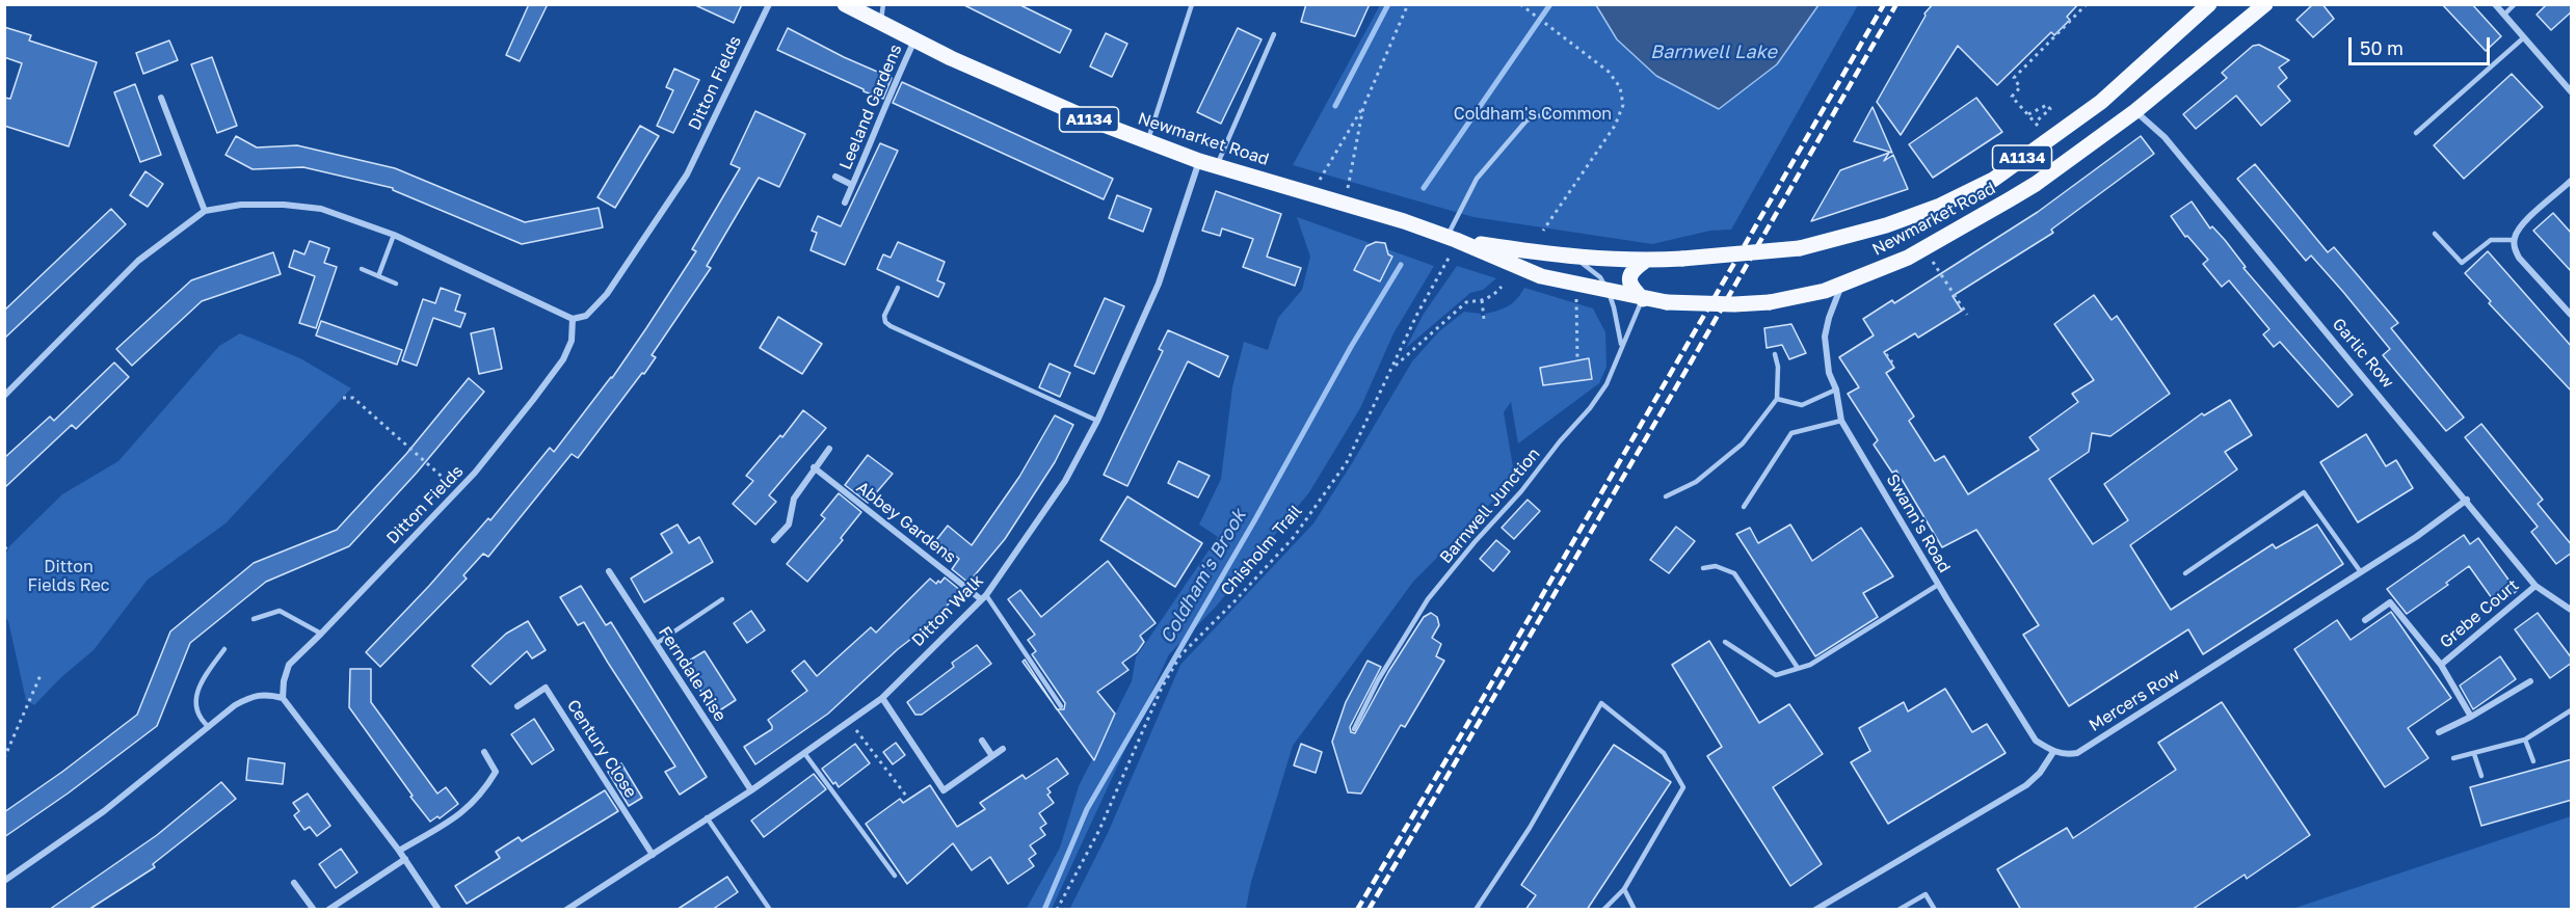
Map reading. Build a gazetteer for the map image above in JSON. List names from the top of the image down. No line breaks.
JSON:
{"streets":{"main road":["A1134","Newmarket Road"],"street":["Ditton Fields","Leeland Gardens","Garlic Row","Abbey Gardens","Swann's Road","Ditton Walk","Grebe Court","Ferndale Rise","Mercers Row","Century Close"],"lane":["Barnwell Junction"],"path":["Chisholm Trail"]},"crossings":[["Leeland Gardens","Newmarket Road"],["Newmarket Road","Garlic Row"],["Newmarket Road","Barnwell Junction"],["Newmarket Road","Swann's Road"],["Newmarket Road","Chisholm Trail"],["Newmarket Road","Ditton Walk"],["Garlic Row","Grebe Court"],["Garlic Row","Mercers Row"],["Abbey Gardens","Ditton Walk"],["Swann's Road","Mercers Row"],["Ditton Walk","Ferndale Rise"],["Ditton Walk","Century Close"]],"water":["Barnwell Lake","Coldham's Brook"],"parks":["Coldham's Common","Ditton Fields Rec"],"scale_bar":"50 m"}
